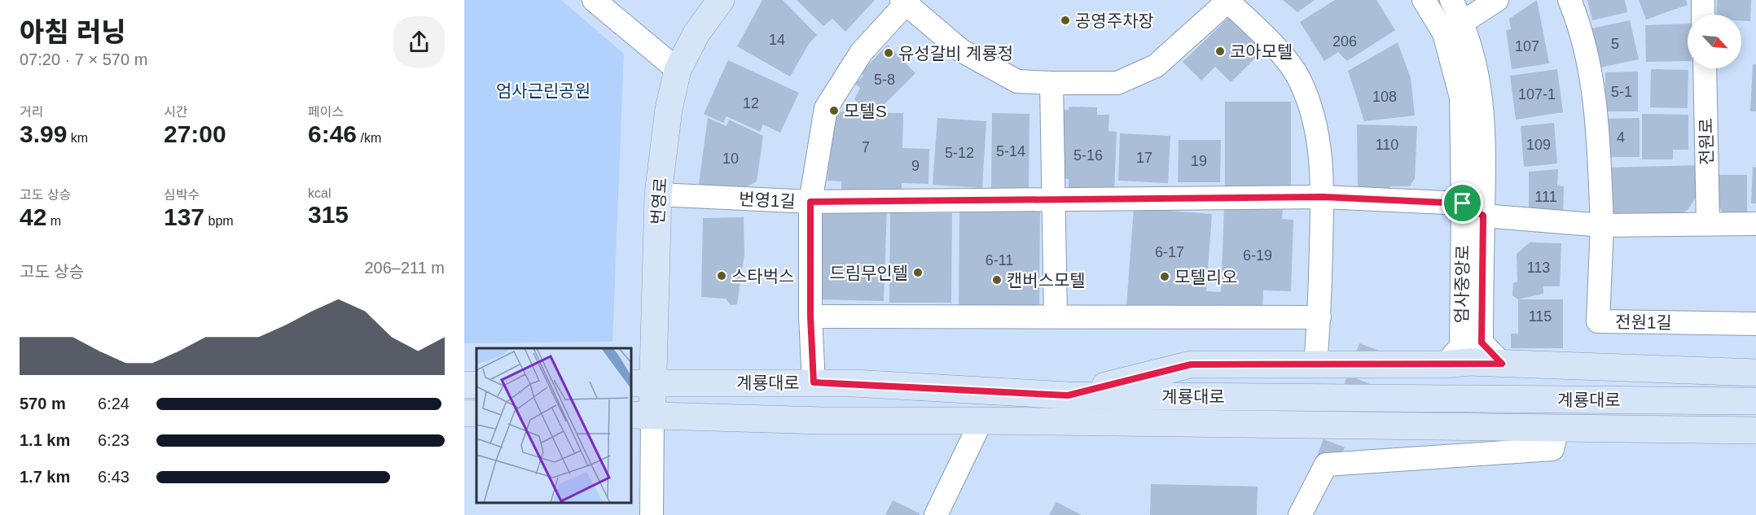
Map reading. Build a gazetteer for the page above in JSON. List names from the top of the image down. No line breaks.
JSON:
{"streets":{"street":["전원로","번영1길","번영로","엄사중앙로","전원1길","계룡대로"]},"crossings":[["번영1길","번영로"],["번영1길","엄사중앙로"],["번영로","계룡대로"]],"parks":["엄사근린공원"],"places":["공영주차장","코아모텔","유성갈비 계룡정","모텔S","드림무인텔","스타벅스","모텔리오","캔버스모텔"],"house_numbers":["14","206","5","107","5-8","5-1","107-1","108","12","4","110","109","7","5-14","5-12","5-16","17","10","19","9","111","6-17","6-19","6-11","113","115"],"north":"bottom right","page":{"heading":["아침 러닝","07:20 · 7 × 570 m"],"stats":[["거리","3.99 km"],["시간","27:00"],["페이스","6:46 /km"],["고도 상승","42 m"],["심박수","137 bpm"],["kcal","315"]],"chart":["고도 상승","206–211 m"],"list":[{"name":"570 m","note":"6:24"},{"name":"1.1 km","note":"6:23"},{"name":"1.7 km","note":"6:43"}]}}
